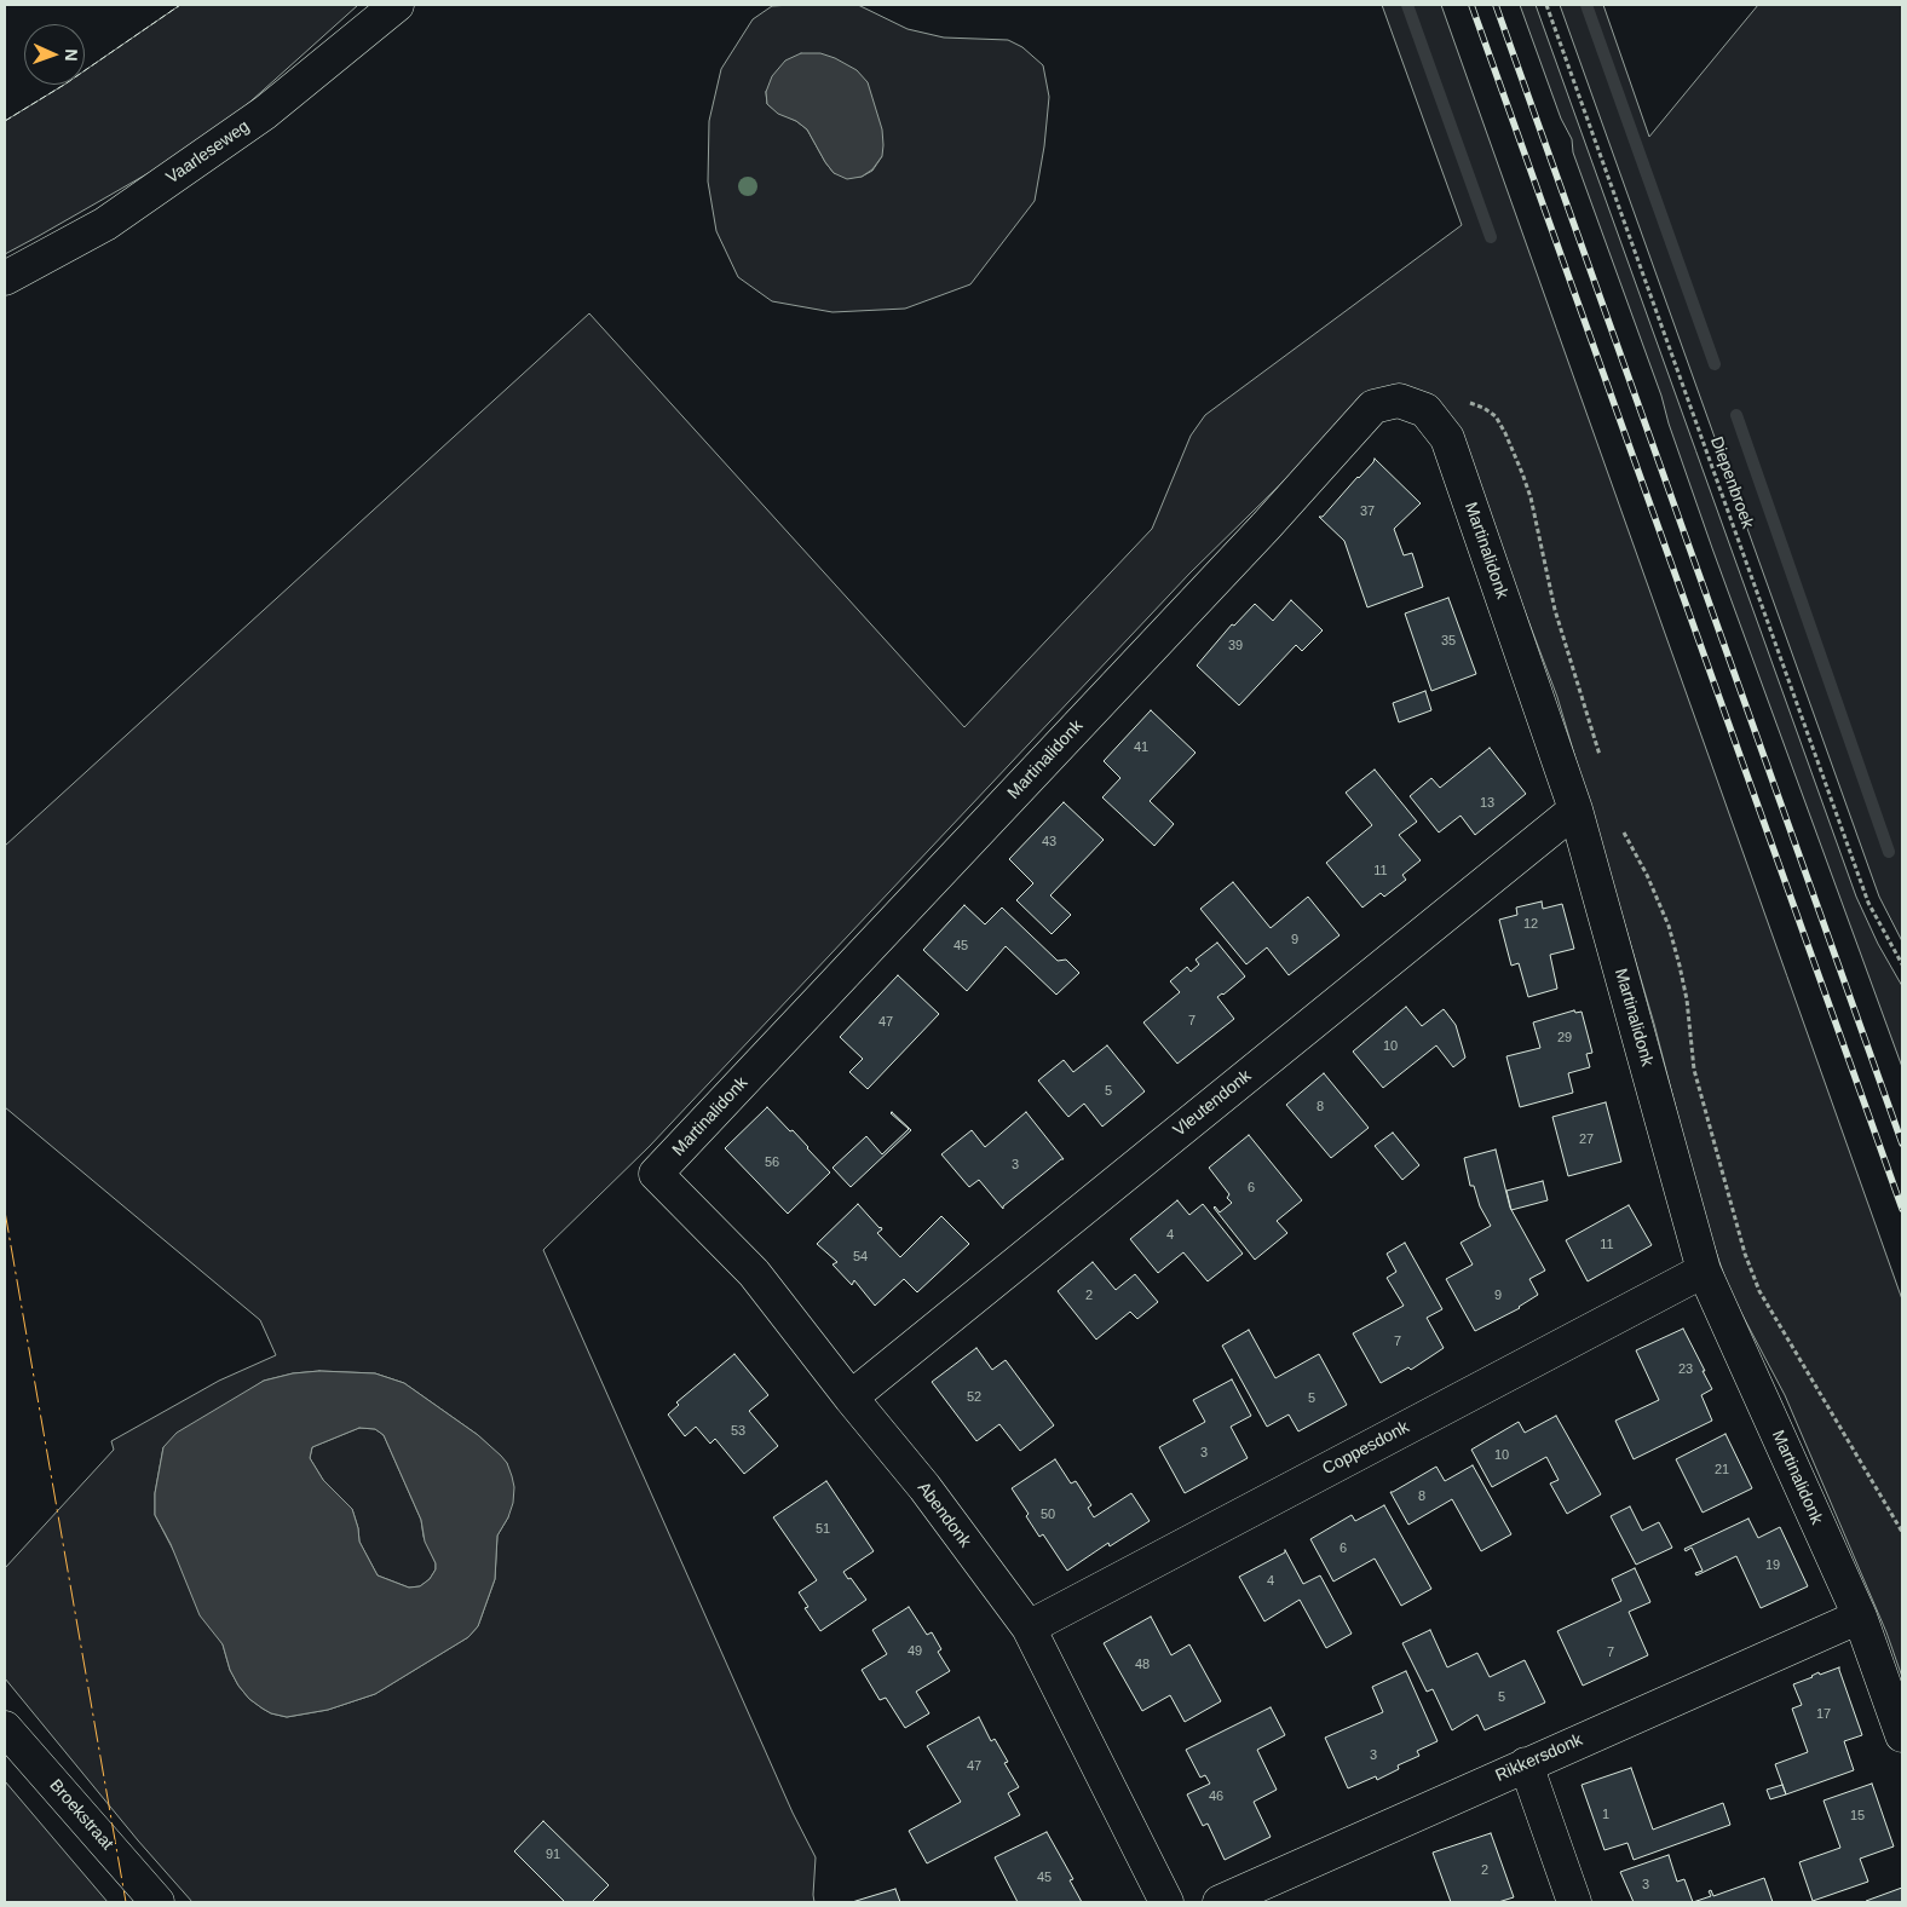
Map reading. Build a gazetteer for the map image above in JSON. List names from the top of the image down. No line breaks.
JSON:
{"streets":{"street":["Vaarleseweg","Martinalidonk","Vleutendonk","Coppesdonk","Abendonk","Rikkersdonk","Broekstraat"],"path":["Diepenbroek"]},"crossings":[["Martinalidonk","Vleutendonk"],["Martinalidonk","Coppesdonk"],["Martinalidonk","Abendonk"],["Martinalidonk","Rikkersdonk"],["Vleutendonk","Abendonk"],["Coppesdonk","Abendonk"]],"house_numbers":["37","35","39","41","13","43","11","12","9","45","7","47","29","10","5","8","27","56","3","6","4","11","54","2","9","7","23","52","5","53","3","10","21","8","50","51","6","19","4","49","7","48","5","17","3","47","46","1","15","91","2","45","3"],"north":"right"}
